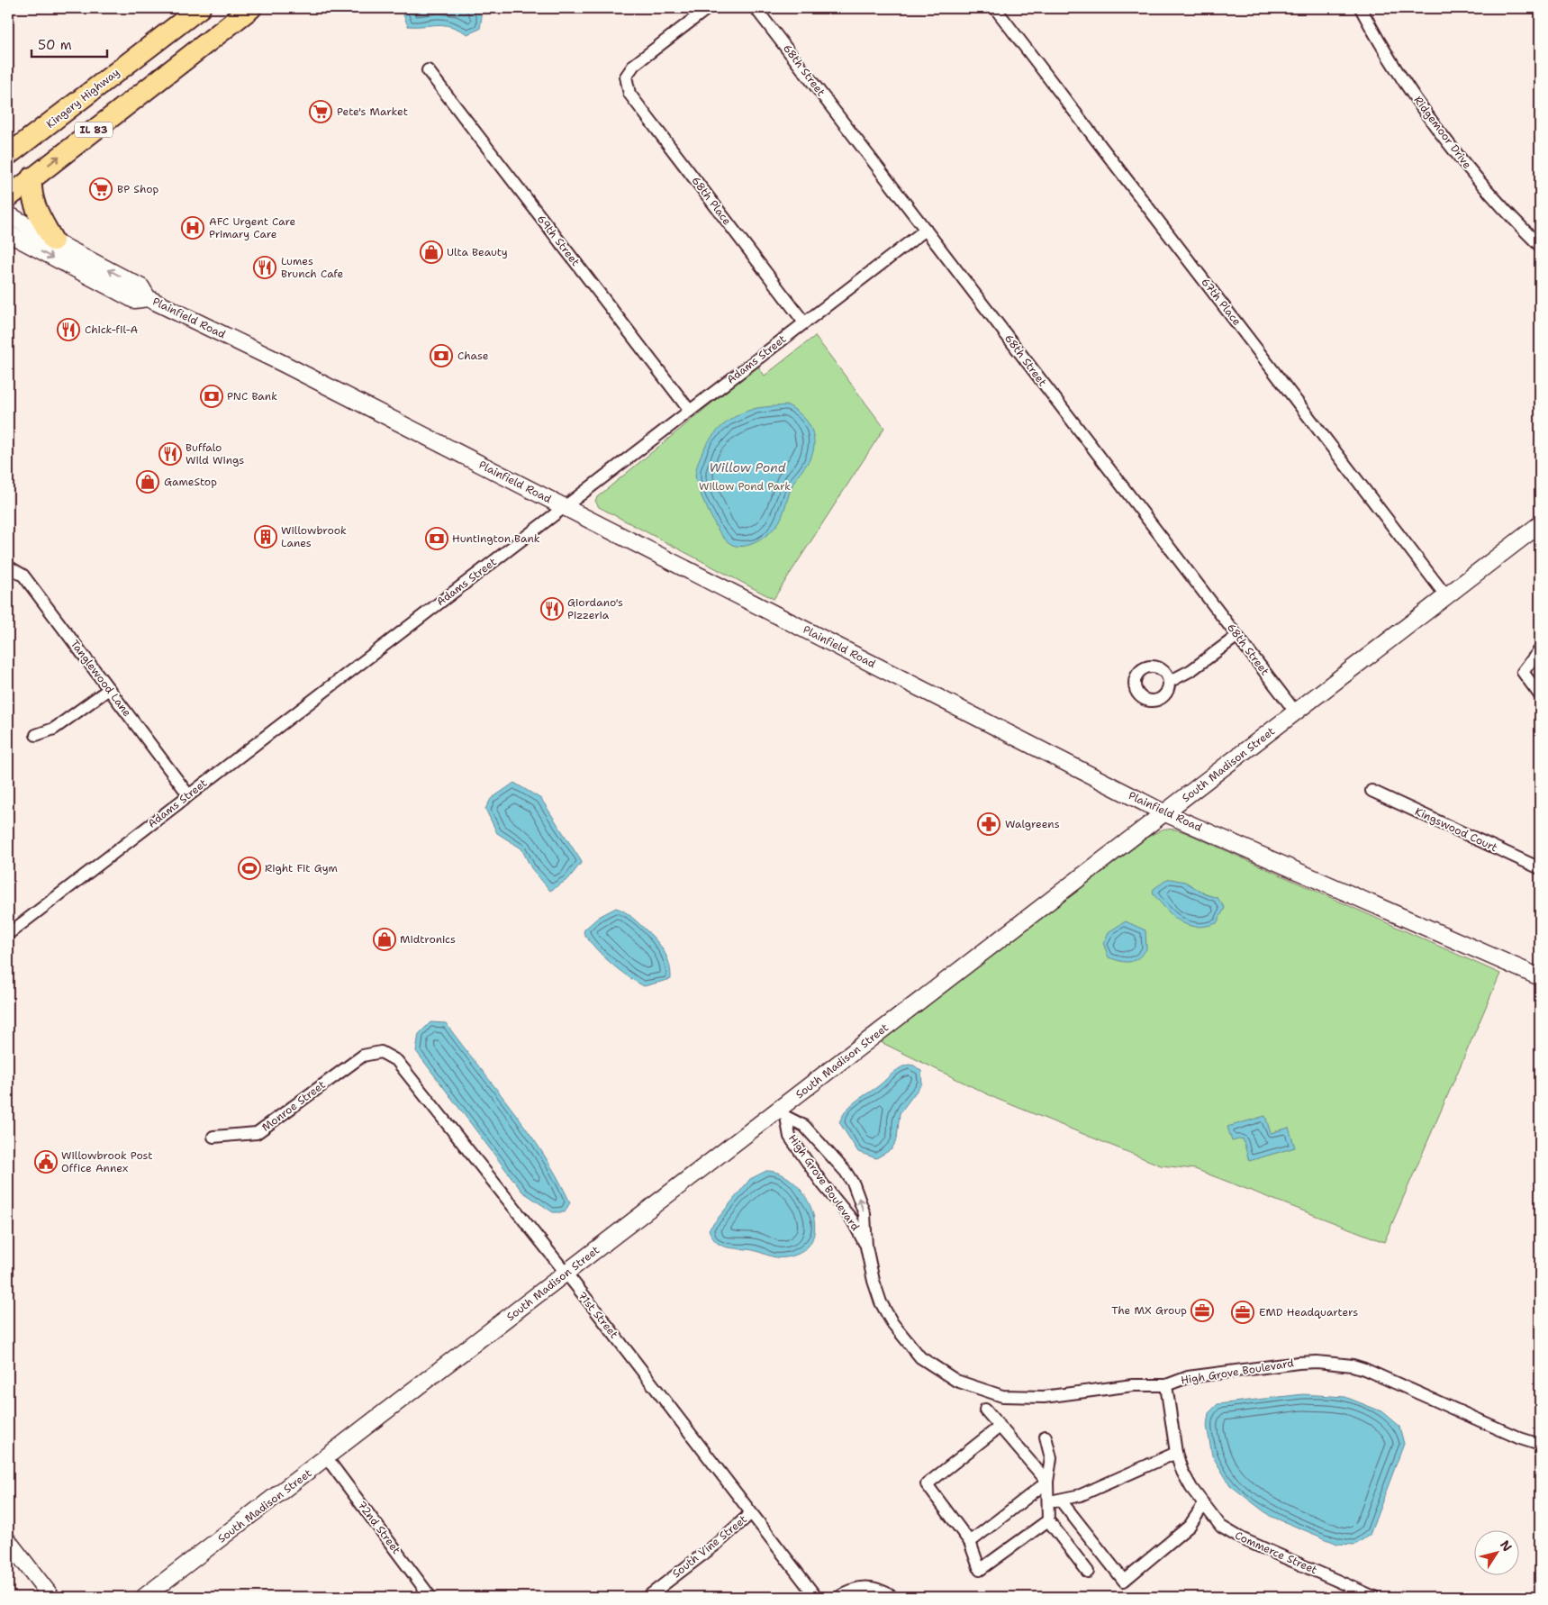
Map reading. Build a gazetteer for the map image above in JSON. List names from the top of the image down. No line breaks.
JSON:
{"streets":{"highway":["Kingery Highway","IL 83"],"main road":["Plainfield Road","South Madison Street"],"street":["68th Street","Ridgemoor Drive","68th Place","69th Street","67th Place","Adams Street","Tanglewood Lane","Kingswood Court","Monroe Street","High Grove Boulevard","71st Street","72nd Street","South Vine Street","Commerce Street"]},"crossings":[["68th Street","Adams Street"],["68th Street","South Madison Street"],["68th Place","Adams Street"],["69th Street","Adams Street"],["67th Place","South Madison Street"],["Plainfield Road","Adams Street"],["Plainfield Road","South Madison Street"],["Adams Street","Tanglewood Lane"],["South Madison Street","71st Street"],["South Madison Street","72nd Street"],["Monroe Street","71st Street"],["High Grove Boulevard","Commerce Street"],["71st Street","South Vine Street"]],"water":["Willow Pond"],"parks":["Willow Pond Park"],"places":{"supermarket":["Pete's Market","BP Shop"],"hospital":["AFC Urgent Care Primary Care"],"shop":["Ulta Beauty","GameStop","Midtronics"],"restaurant":["Lumes Brunch Cafe","Chick-fil-A","Buffalo Wild Wings","Giordano's Pizzeria"],"bank":["Chase","PNC Bank","Huntington Bank"],"building":["Willowbrook Lanes"],"pharmacy":["Walgreens"],"sports":["Right Fit Gym"],"public building":["Willowbrook Post Office Annex"],"office":["The MX Group","EMD Headquarters"]},"scale_bar":"50 m","north":"top right"}
